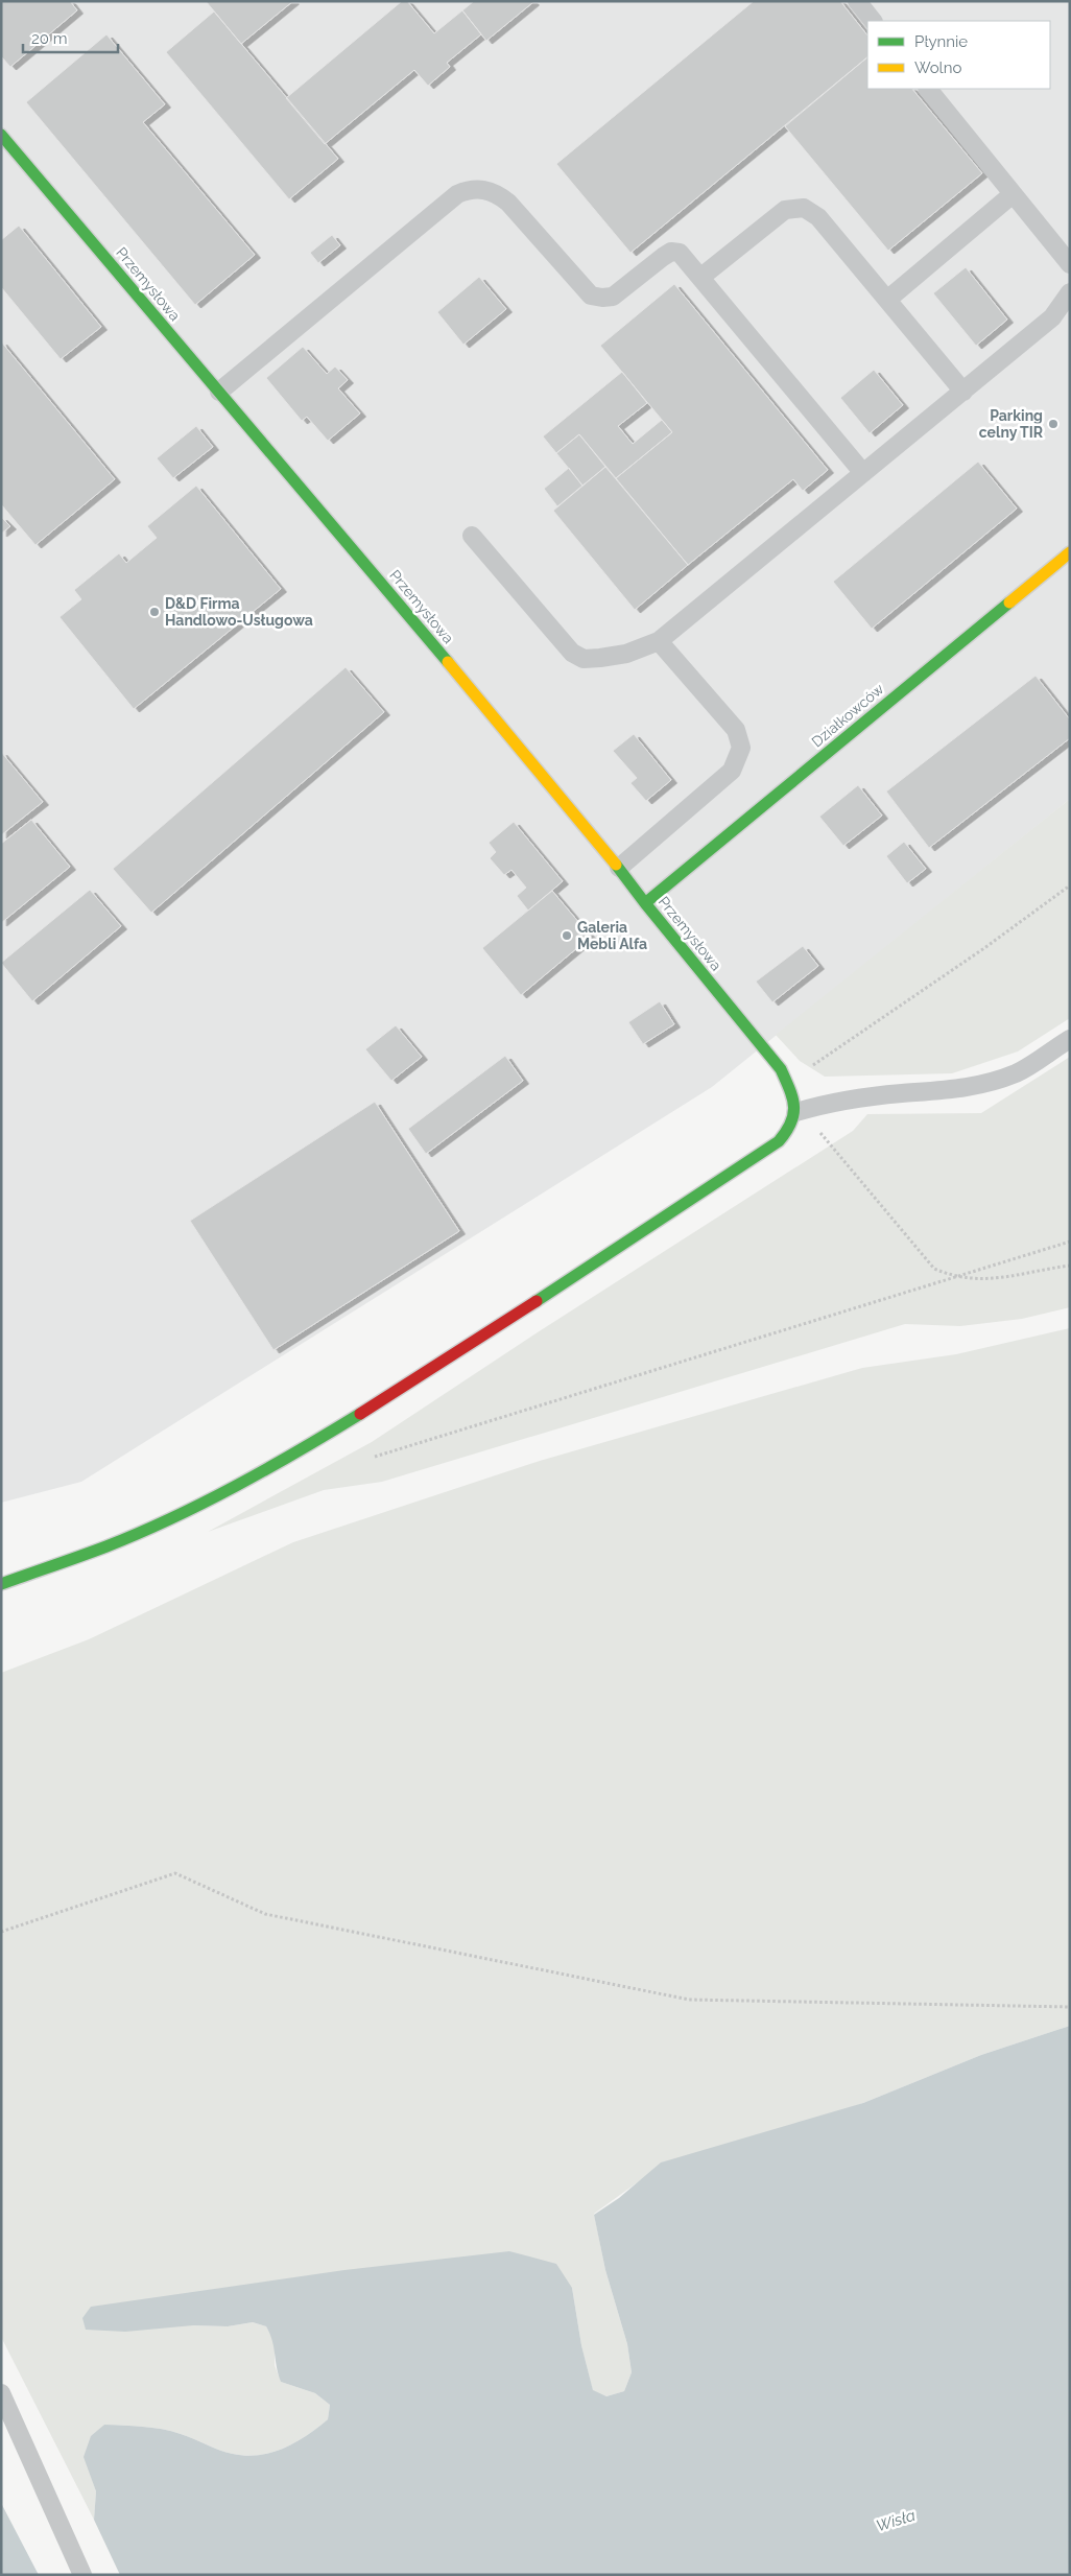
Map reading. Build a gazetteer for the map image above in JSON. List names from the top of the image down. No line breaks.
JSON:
{"streets":{"street":["Przemysłowa","Działkowców"]},"crossings":[["Przemysłowa","Działkowców"]],"water":["Wisła"],"places":["Parking celny TIR","D&D Firma Handlowo-Usługowa","Galeria Mebli Alfa"],"legend":["Płynnie","Wolno"],"scale_bar":"20 m"}
